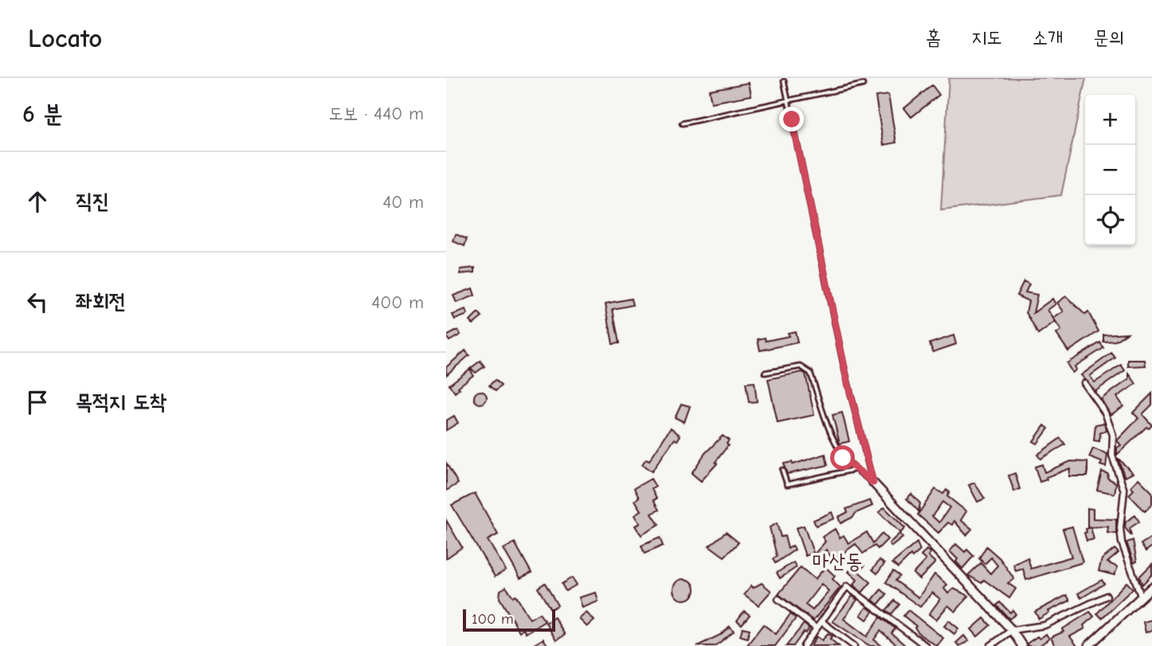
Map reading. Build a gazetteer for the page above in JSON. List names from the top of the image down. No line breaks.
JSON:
{"districts":["마산동"],"scale_bar":"100 m","page":{"header":"Locato","nav":["홈","지도","소개","문의"],"heading":["6 분","도보 · 440 m"],"map_buttons":["+","−"],"list":[["직진","40 m"],["좌회전","400 m"],"목적지 도착"],"scale":"100 m"}}
